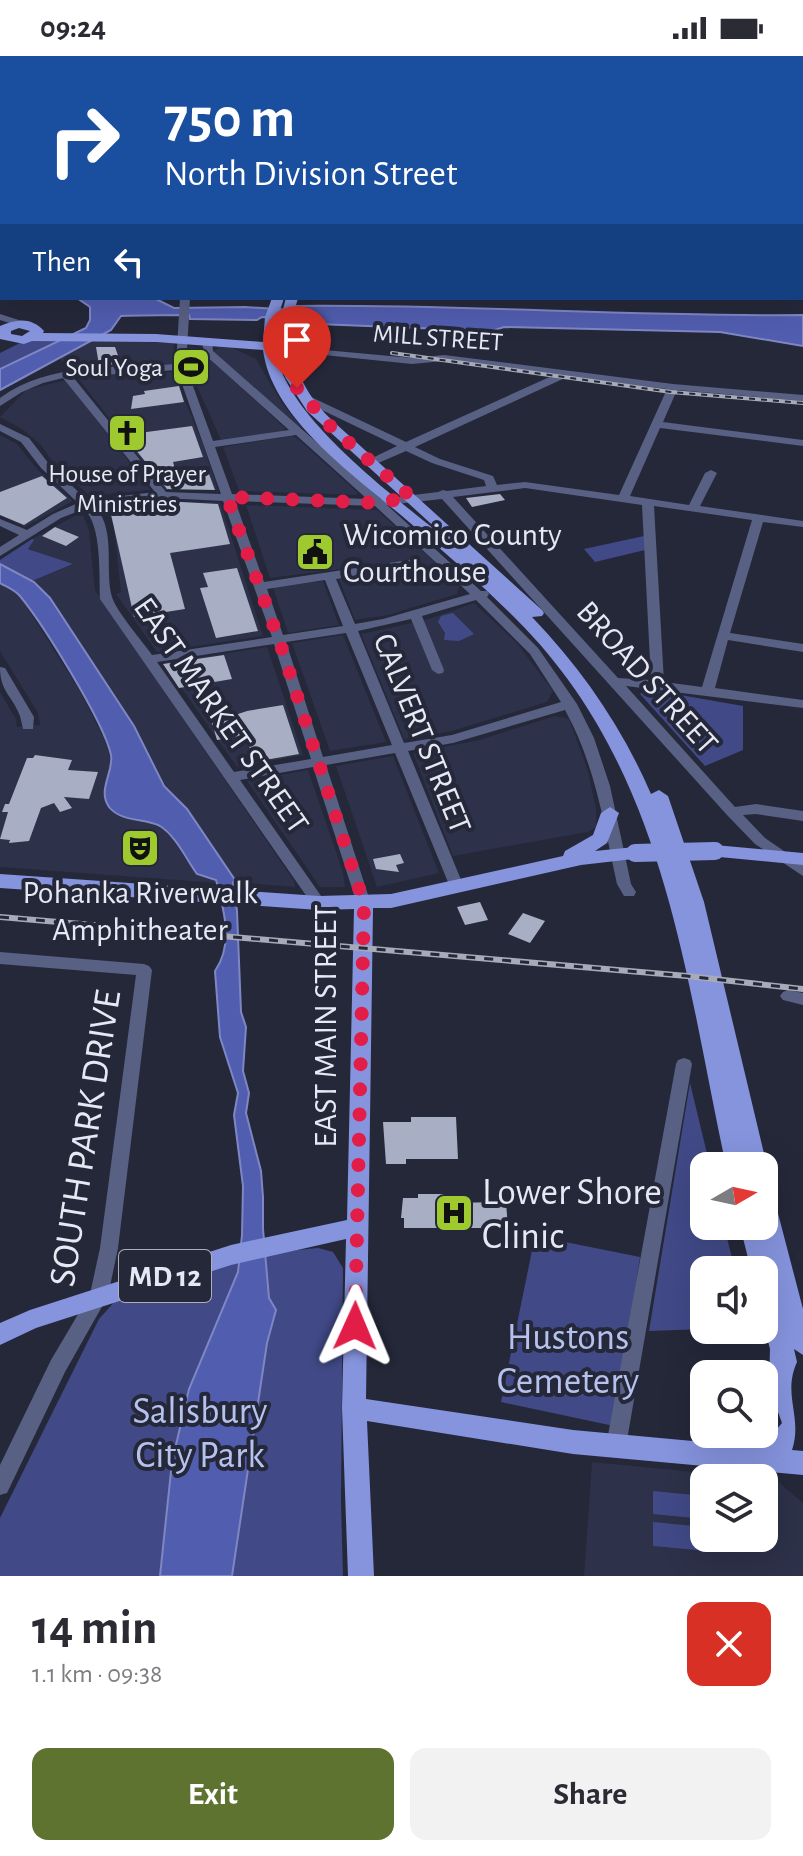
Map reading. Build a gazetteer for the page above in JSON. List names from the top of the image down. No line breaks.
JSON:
{"streets":{"main road":["MILL STREET","EAST MAIN STREET","MD 12"],"street":["BROAD STREET","EAST MARKET STREET","CALVERT STREET","SOUTH PARK DRIVE"]},"crossings":[["EAST MAIN STREET","MD 12"],["SOUTH PARK DRIVE","MD 12"]],"parks":["Hustons Cemetery","Salisbury City Park"],"places":{"sports":["Soul Yoga"],"church":["House of Prayer Ministries"],"public building":["Wicomico County Courthouse"],"theatre":["Pohanka Riverwalk Amphitheater"],"hospital":["Lower Shore Clinic"]},"north":"right","page":{"status":"09:24","turn":["750 m","North Division Street"],"then":"Then","heading":["14 min","1.1 km · 09:38"],"buttons":["Exit","Share"]}}
